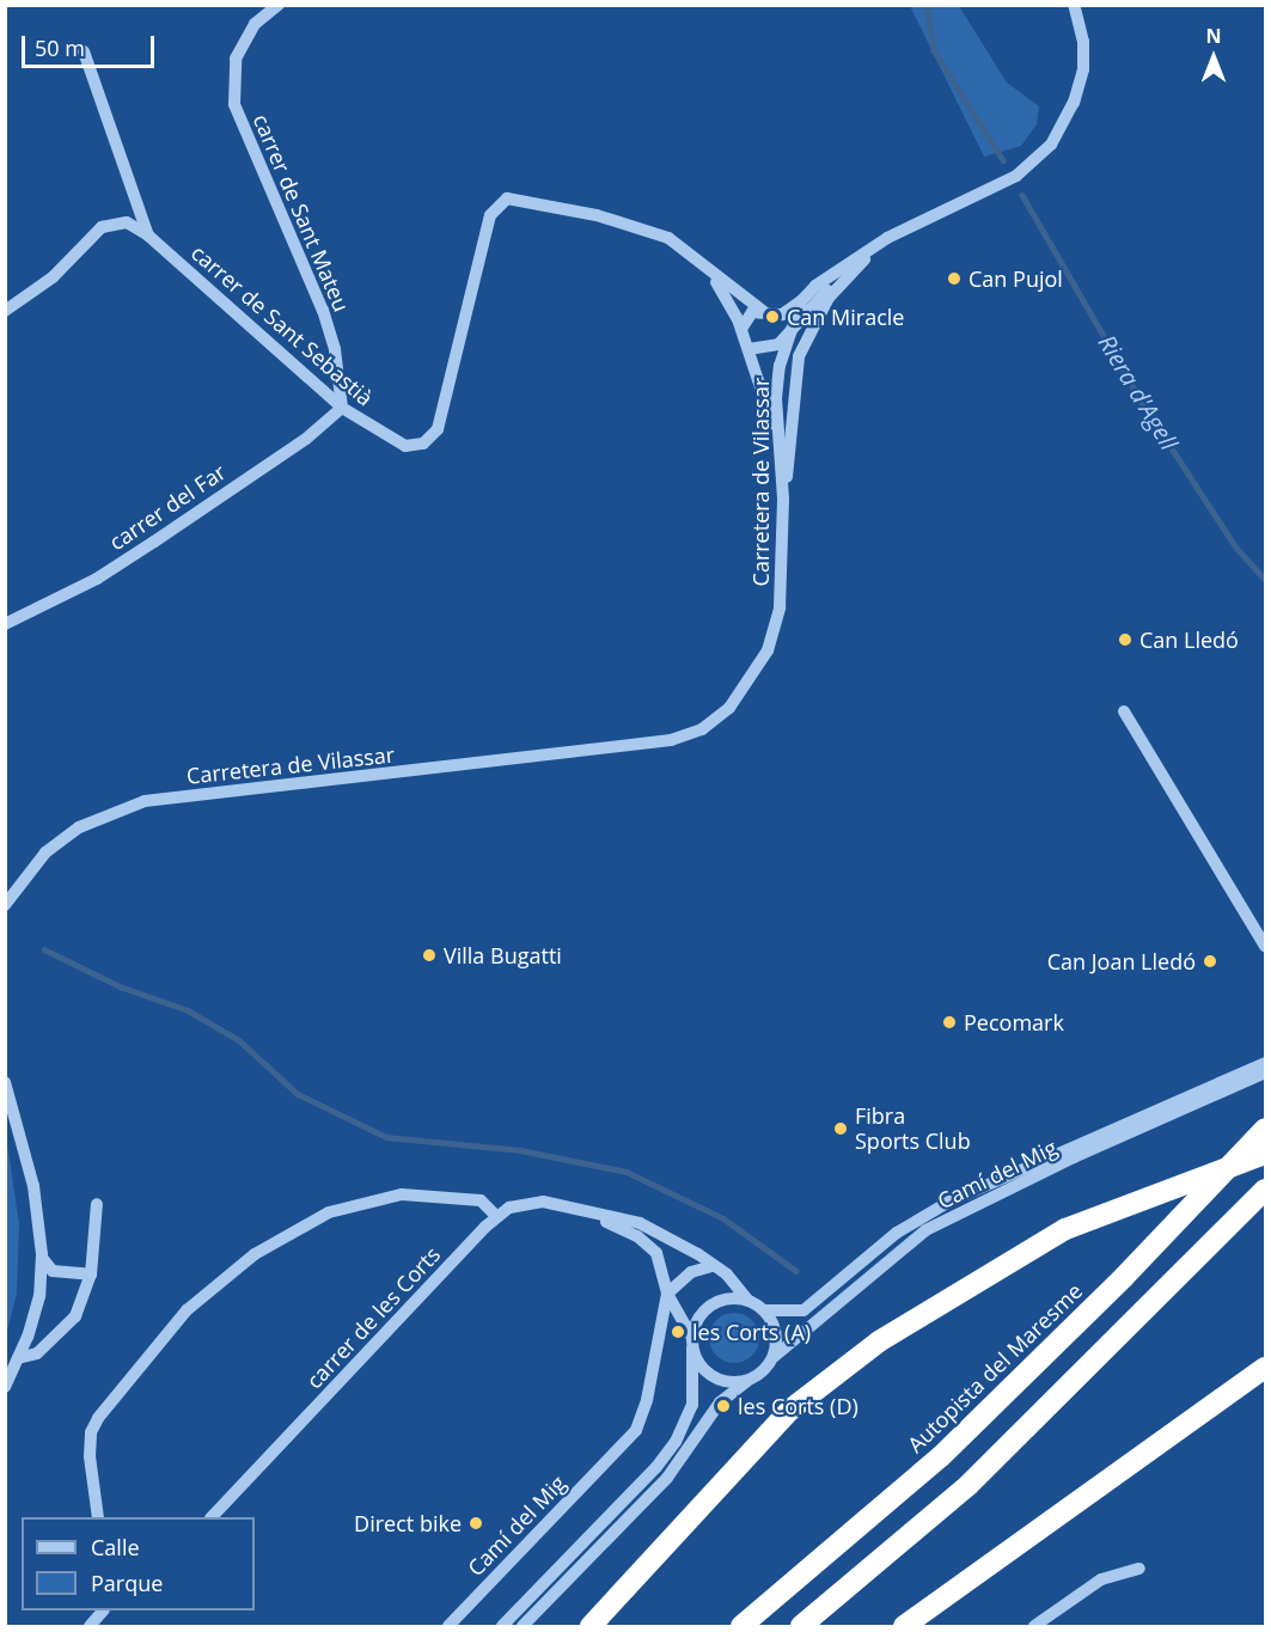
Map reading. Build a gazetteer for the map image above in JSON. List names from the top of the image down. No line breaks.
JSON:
{"streets":{"highway":["Autopista del Maresme"],"street":["carrer de Sant Mateu","carrer de Sant Sebastià","Carretera de Vilassar","carrer del Far","Camí del Mig","carrer de les Corts"]},"crossings":[["carrer de Sant Mateu","carrer de Sant Sebastià"],["carrer de Sant Mateu","carrer del Far"],["carrer de Sant Sebastià","carrer del Far"]],"water":["Riera d'Agell"],"places":["Can Pujol","Can Miracle","Can Lledó","Villa Bugatti","Can Joan Lledó","Pecomark","Fibra Sports Club","les Corts (A)","les Corts (D)","Direct bike"],"legend":["Calle","Parque"],"scale_bar":"50 m","north":"top"}
